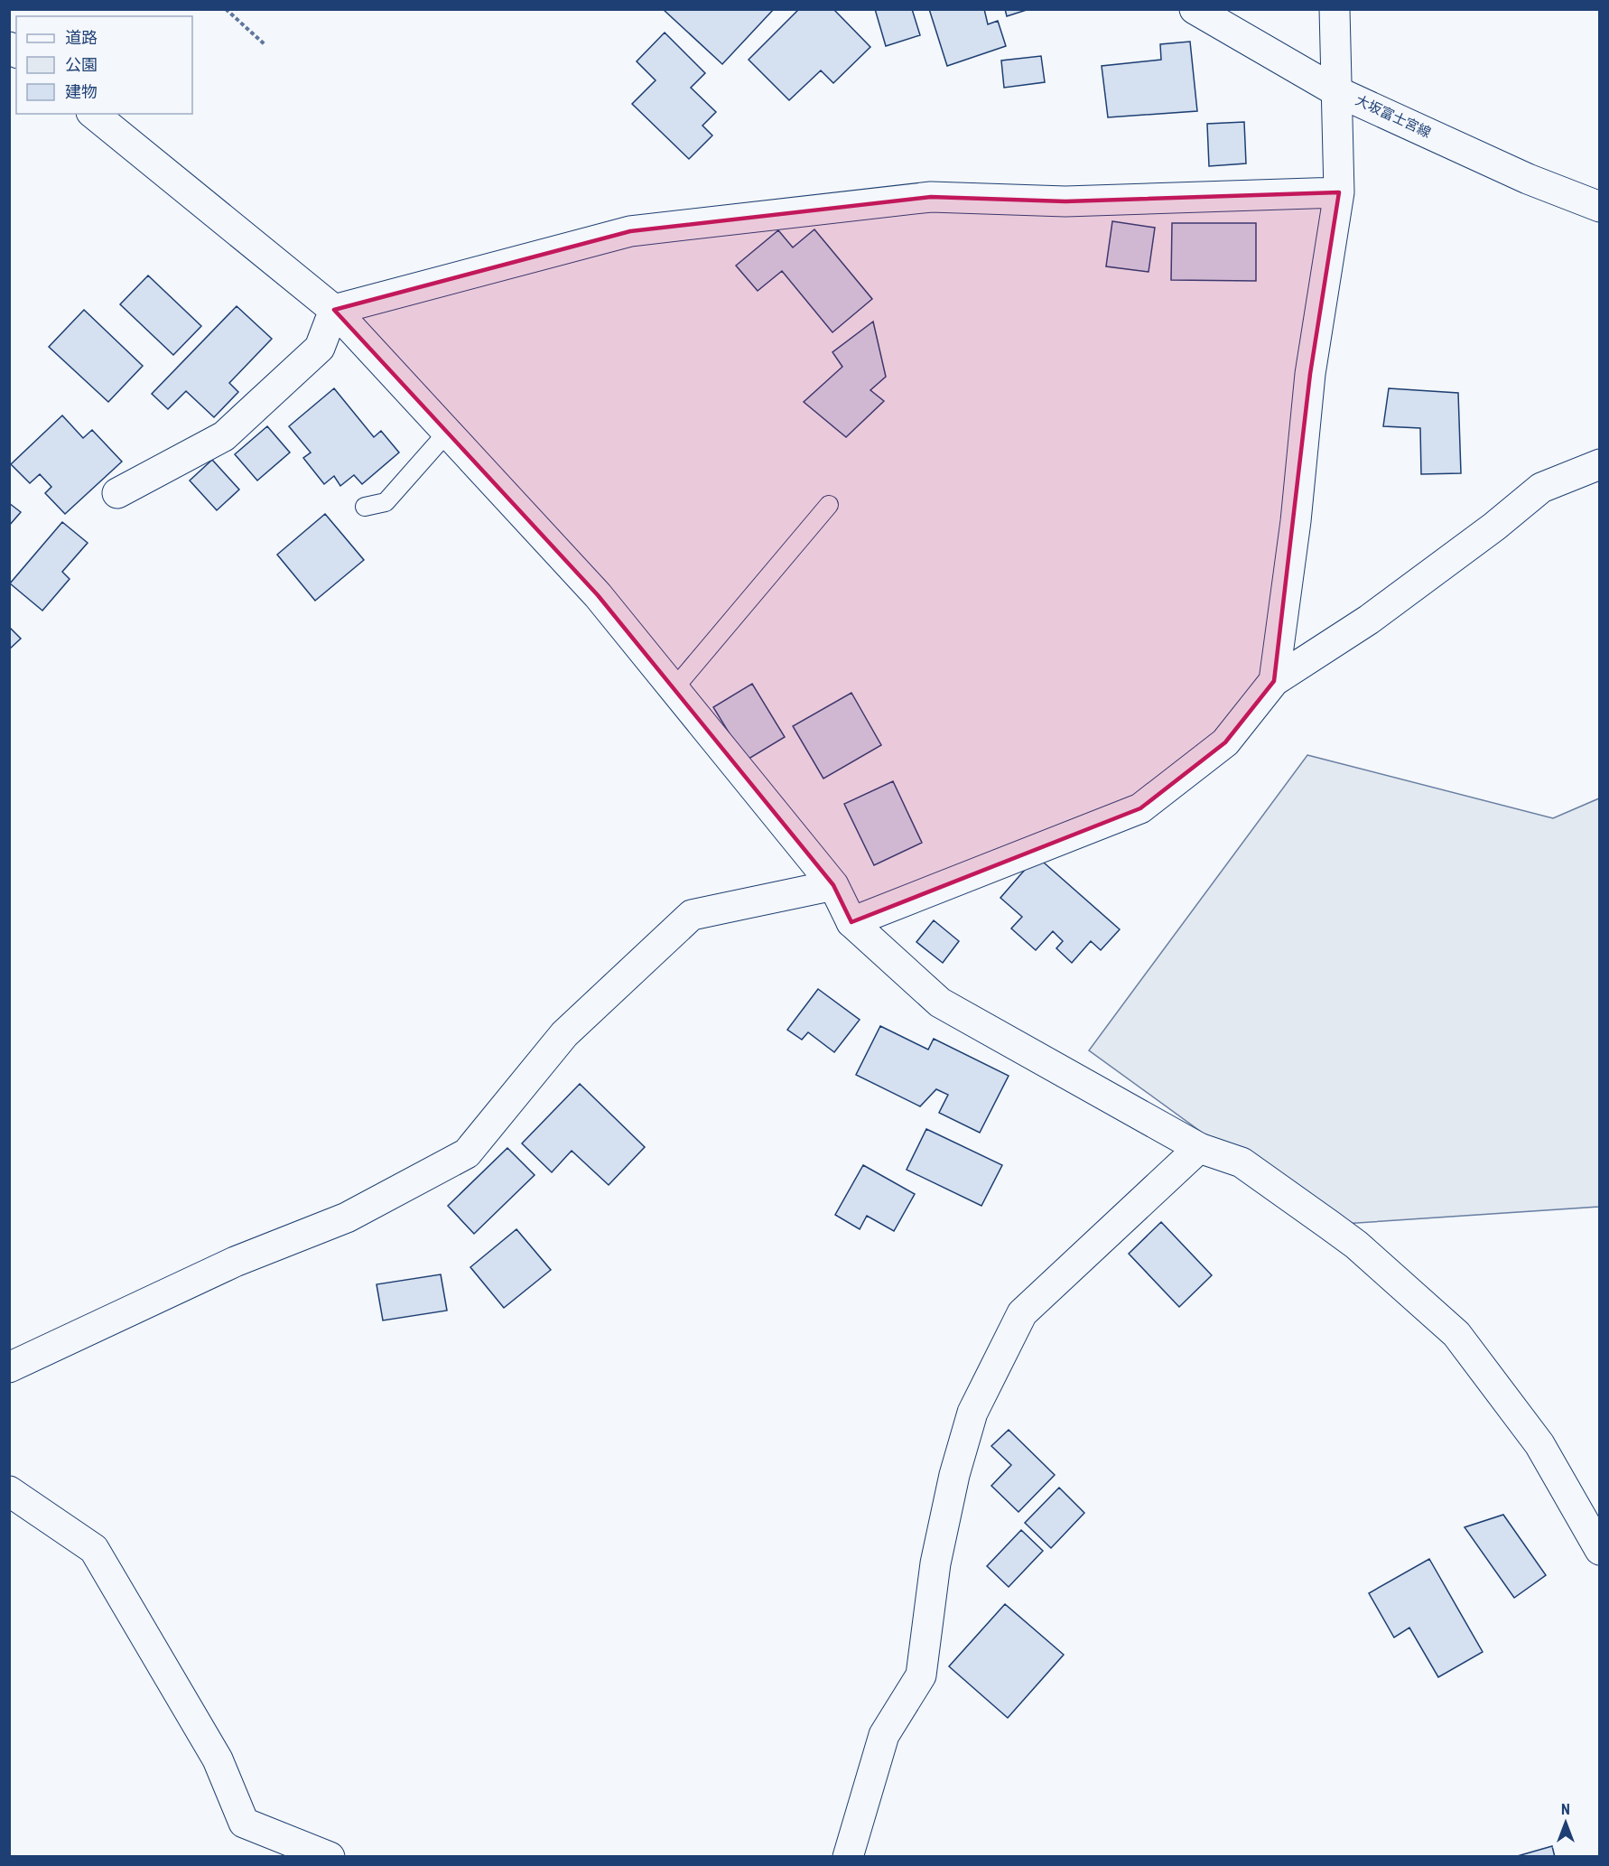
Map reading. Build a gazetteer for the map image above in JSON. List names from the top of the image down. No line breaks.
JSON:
{"streets":{"street":["大坂富士宮線"]},"legend":["道路","公園","建物"],"north":"top"}
